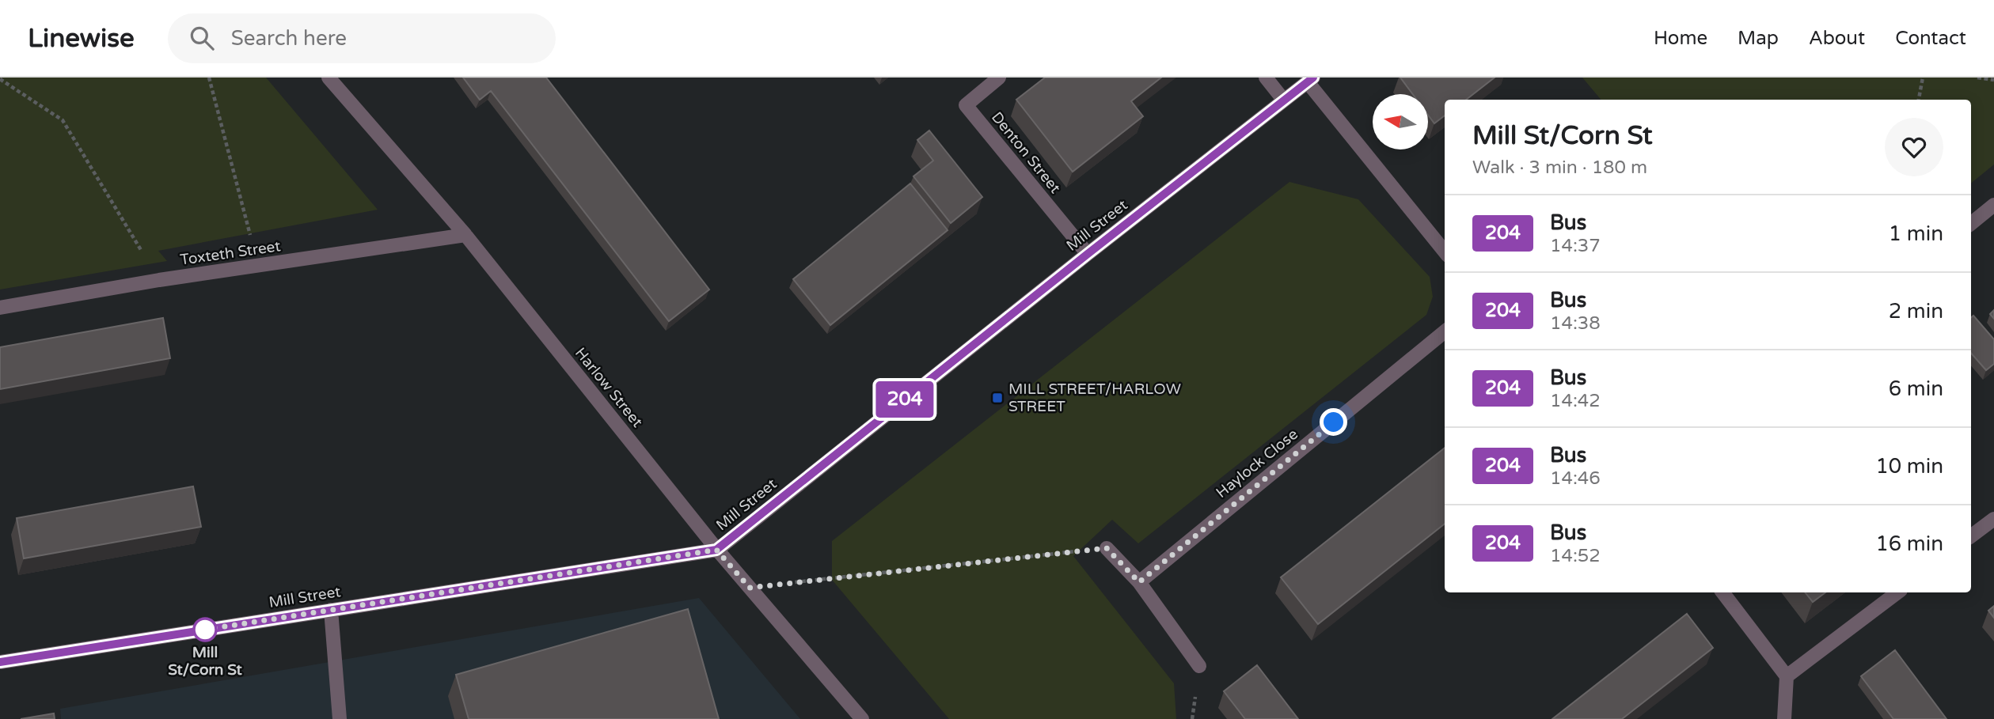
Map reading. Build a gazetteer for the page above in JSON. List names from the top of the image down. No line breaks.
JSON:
{"streets":{"street":["Denton Street","Mill Street","Toxteth Street","Harlow Street","Haylock Close"]},"crossings":[["Denton Street","Mill Street"],["Mill Street","Harlow Street"],["Toxteth Street","Harlow Street"]],"places":{"transit":["MILL STREET/HARLOW STREET"],"other":["Mill St/Corn St"]},"lines":["bus line 204"],"north":"left","page":{"header":"Linewise","search":"Search here","nav":["Home","Map","About","Contact"],"on_map":"204","heading":["Mill St/Corn St","Walk · 3 min · 180 m"],"list":[{"mark":"204","name":"Bus","note":"14:37","value":"1 min"},{"mark":"204","name":"Bus","note":"14:38","value":"2 min"},{"mark":"204","name":"Bus","note":"14:42","value":"6 min"},{"mark":"204","name":"Bus","note":"14:46","value":"10 min"},{"mark":"204","name":"Bus","note":"14:52","value":"16 min"}]}}
